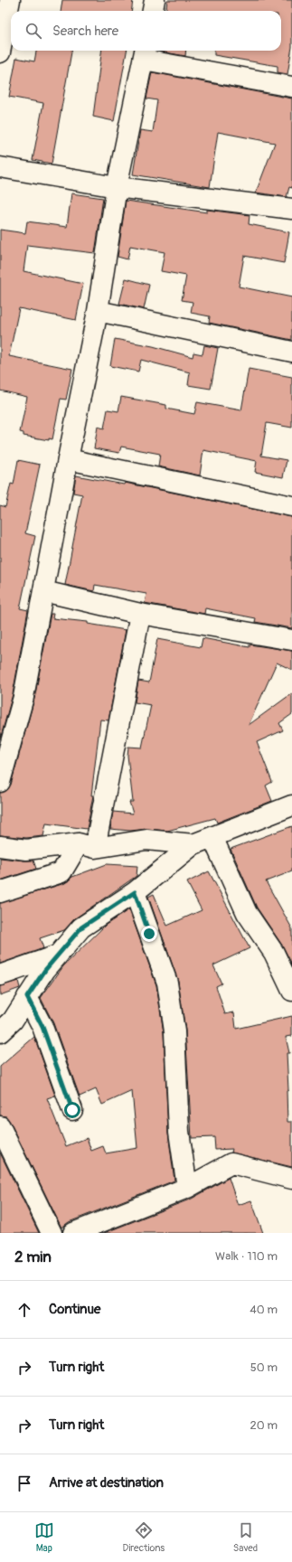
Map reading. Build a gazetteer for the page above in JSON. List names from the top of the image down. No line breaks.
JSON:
{"page":{"search":"Search here","heading":["2 min","Walk · 110 m"],"list":[["Continue","40 m"],["Turn right","50 m"],["Turn right","20 m"],"Arrive at destination"],"nav":["Map","Directions","Saved"]}}
